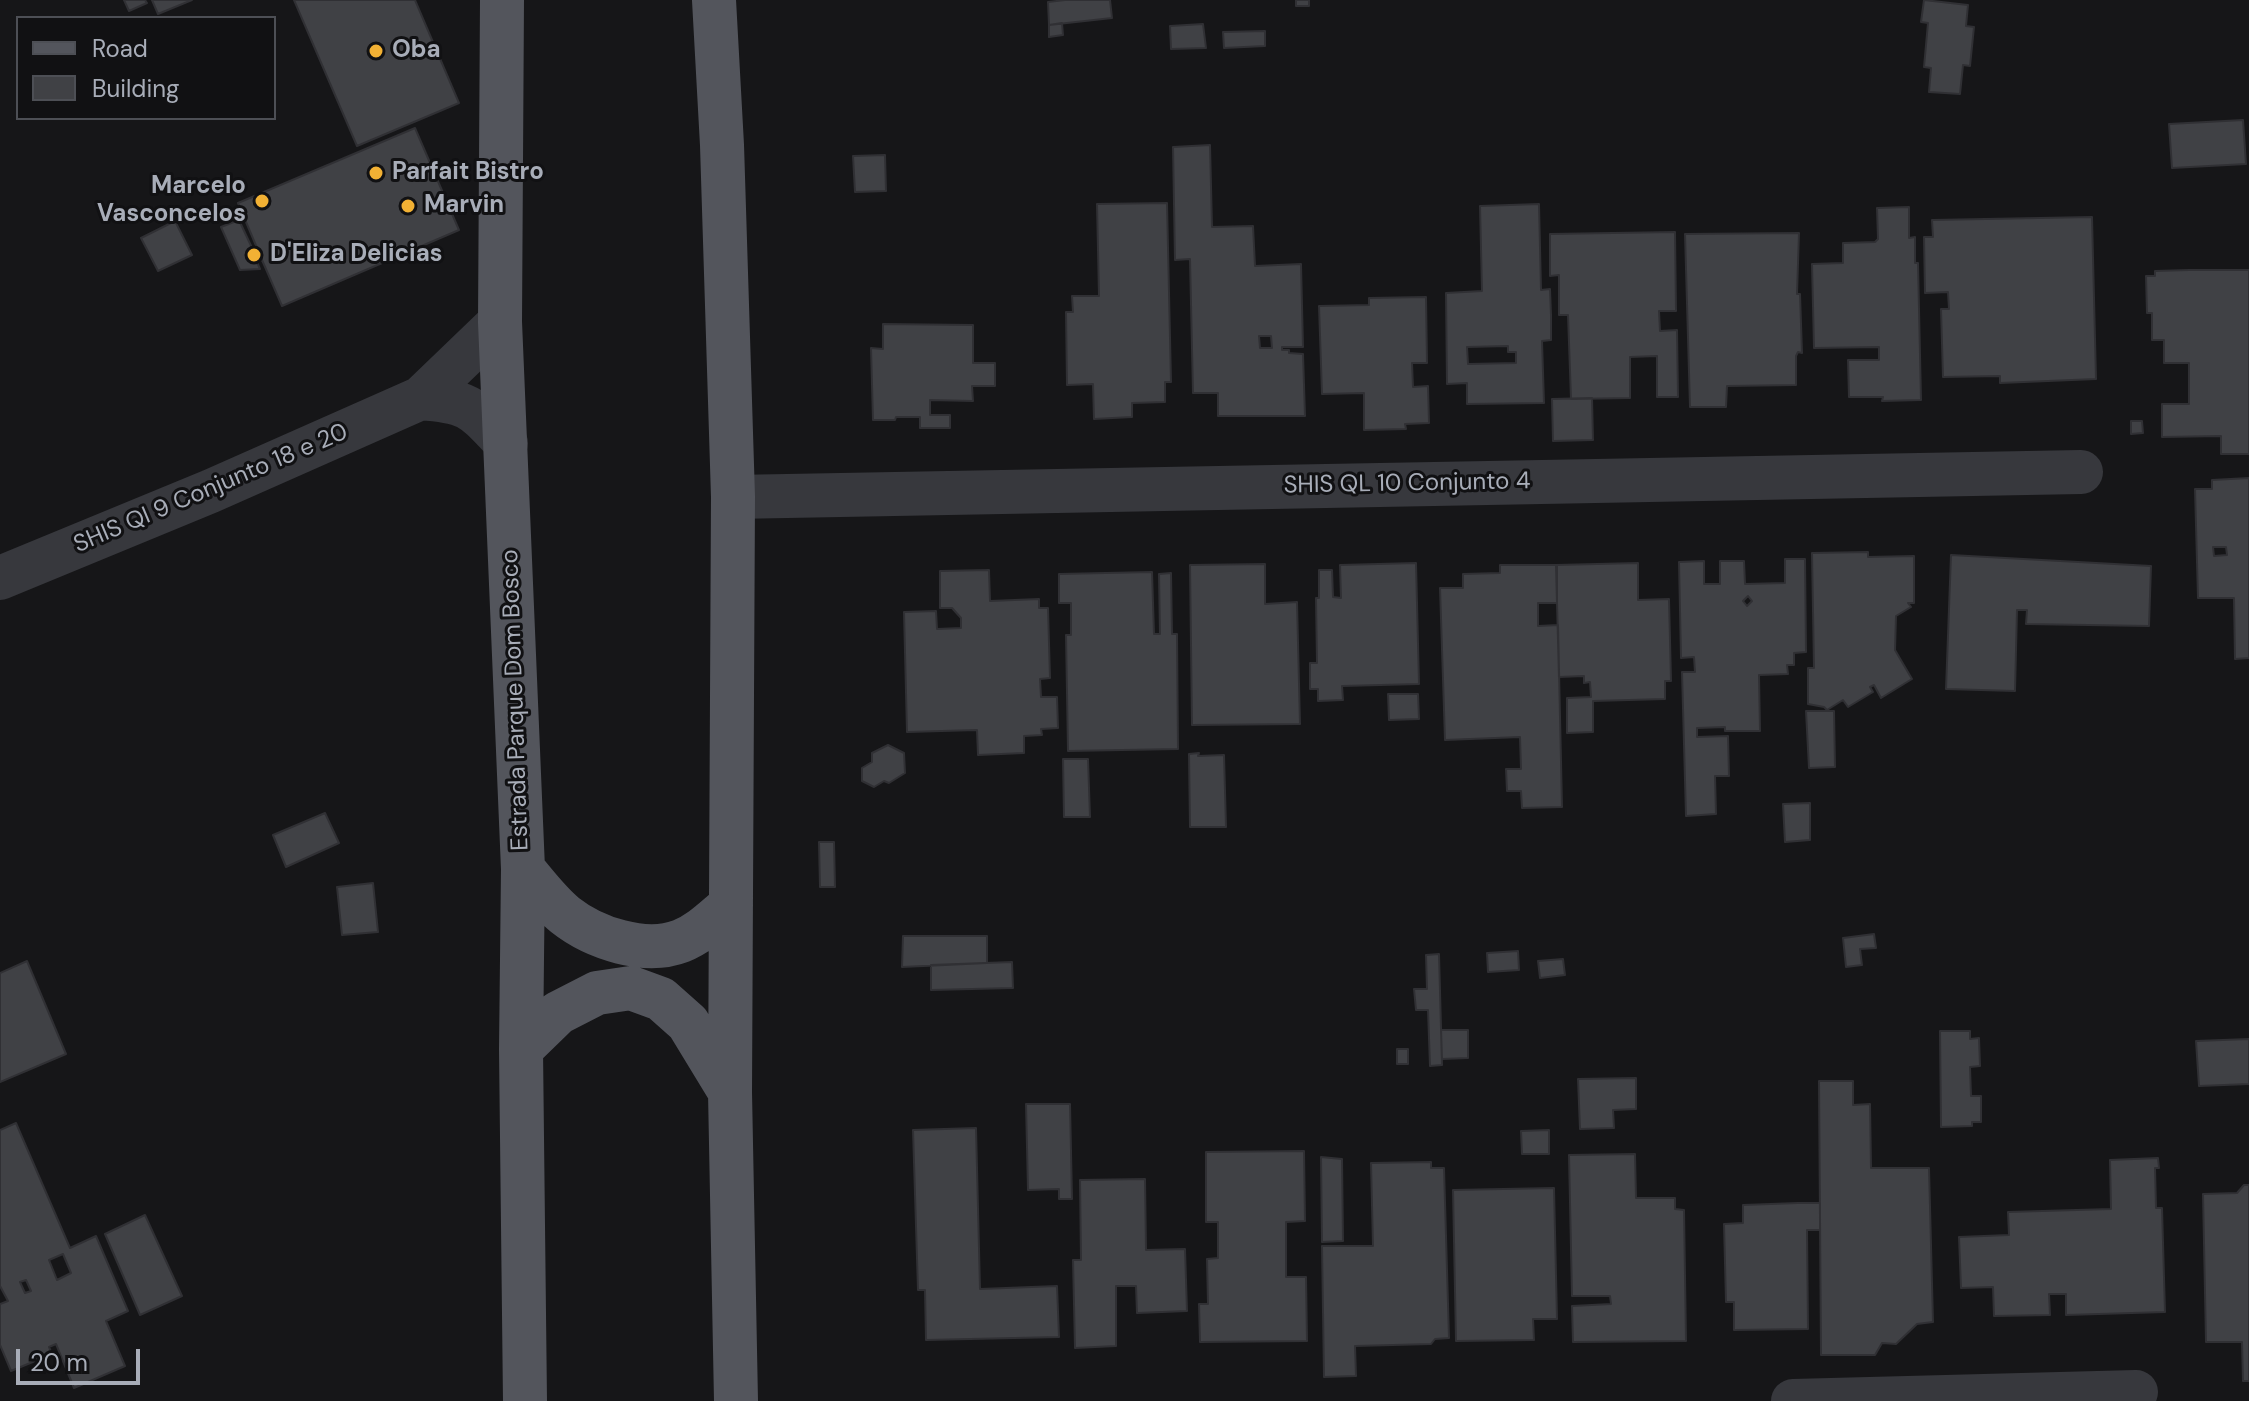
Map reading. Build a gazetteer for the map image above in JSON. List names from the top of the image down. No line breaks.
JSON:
{"streets":{"main road":["Estrada Parque Dom Bosco"],"street":["SHIS QL 10 Conjunto 4","SHIS QI 9 Conjunto 18 e 20"]},"crossings":[["SHIS QI 9 Conjunto 18 e 20","Estrada Parque Dom Bosco"]],"places":["Oba","Parfait Bistro","Marcelo Vasconcelos","Marvin","D'Eliza Delicias"],"legend":["Road","Building"],"scale_bar":"20 m"}
